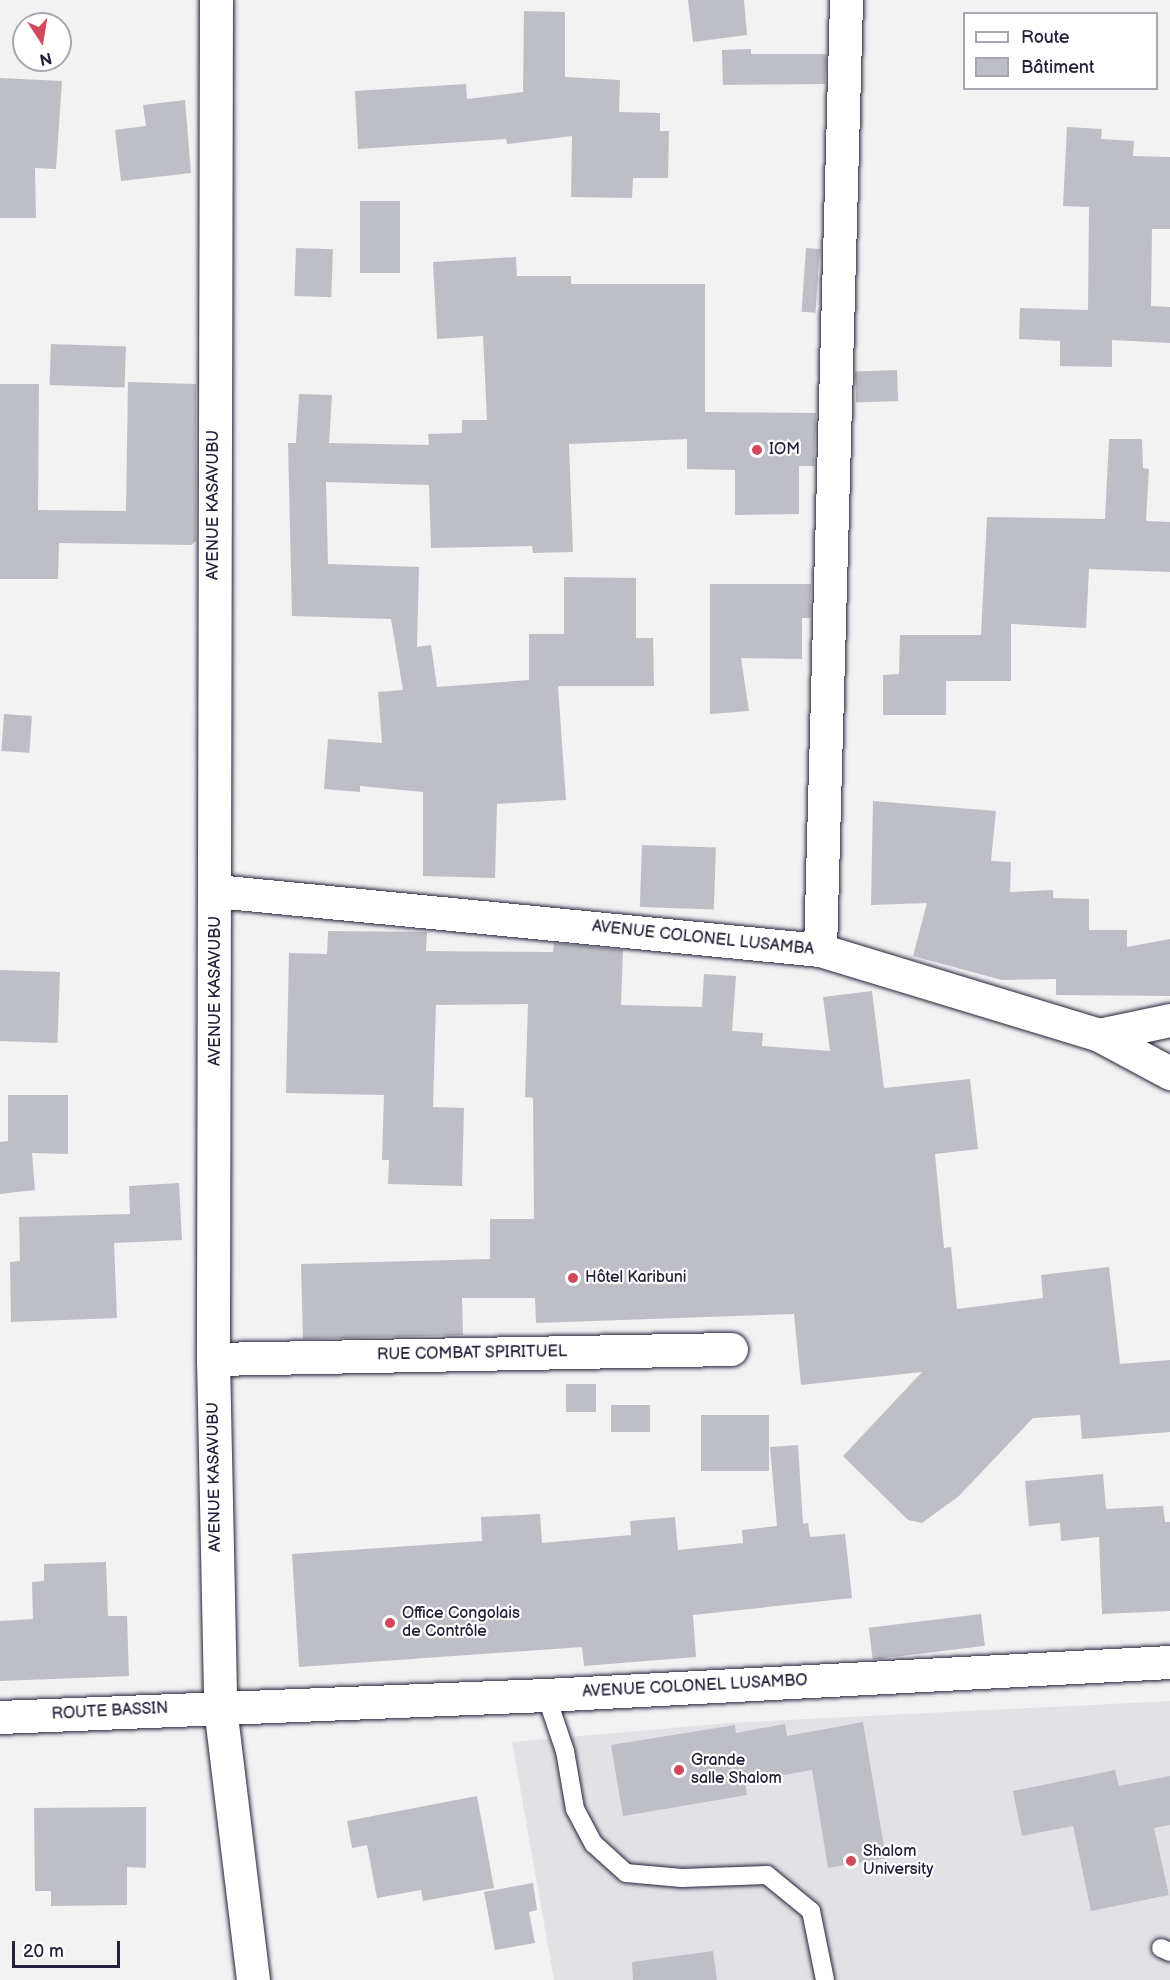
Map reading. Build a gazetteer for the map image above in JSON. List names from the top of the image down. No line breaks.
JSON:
{"streets":{"street":["AVENUE KASAVUBU","AVENUE COLONEL LUSAMBA","RUE COMBAT SPIRITUEL","AVENUE COLONEL LUSAMBO","ROUTE BASSIN"]},"crossings":[["AVENUE KASAVUBU","AVENUE COLONEL LUSAMBA"],["AVENUE KASAVUBU","RUE COMBAT SPIRITUEL"],["AVENUE KASAVUBU","AVENUE COLONEL LUSAMBO"],["AVENUE KASAVUBU","ROUTE BASSIN"],["AVENUE COLONEL LUSAMBO","ROUTE BASSIN"]],"places":["IOM","Hôtel Karibuni","Office Congolais de Contrôle","Grande salle Shalom","Shalom University"],"legend":["Route","Bâtiment"],"scale_bar":"20 m","north":"bottom"}
